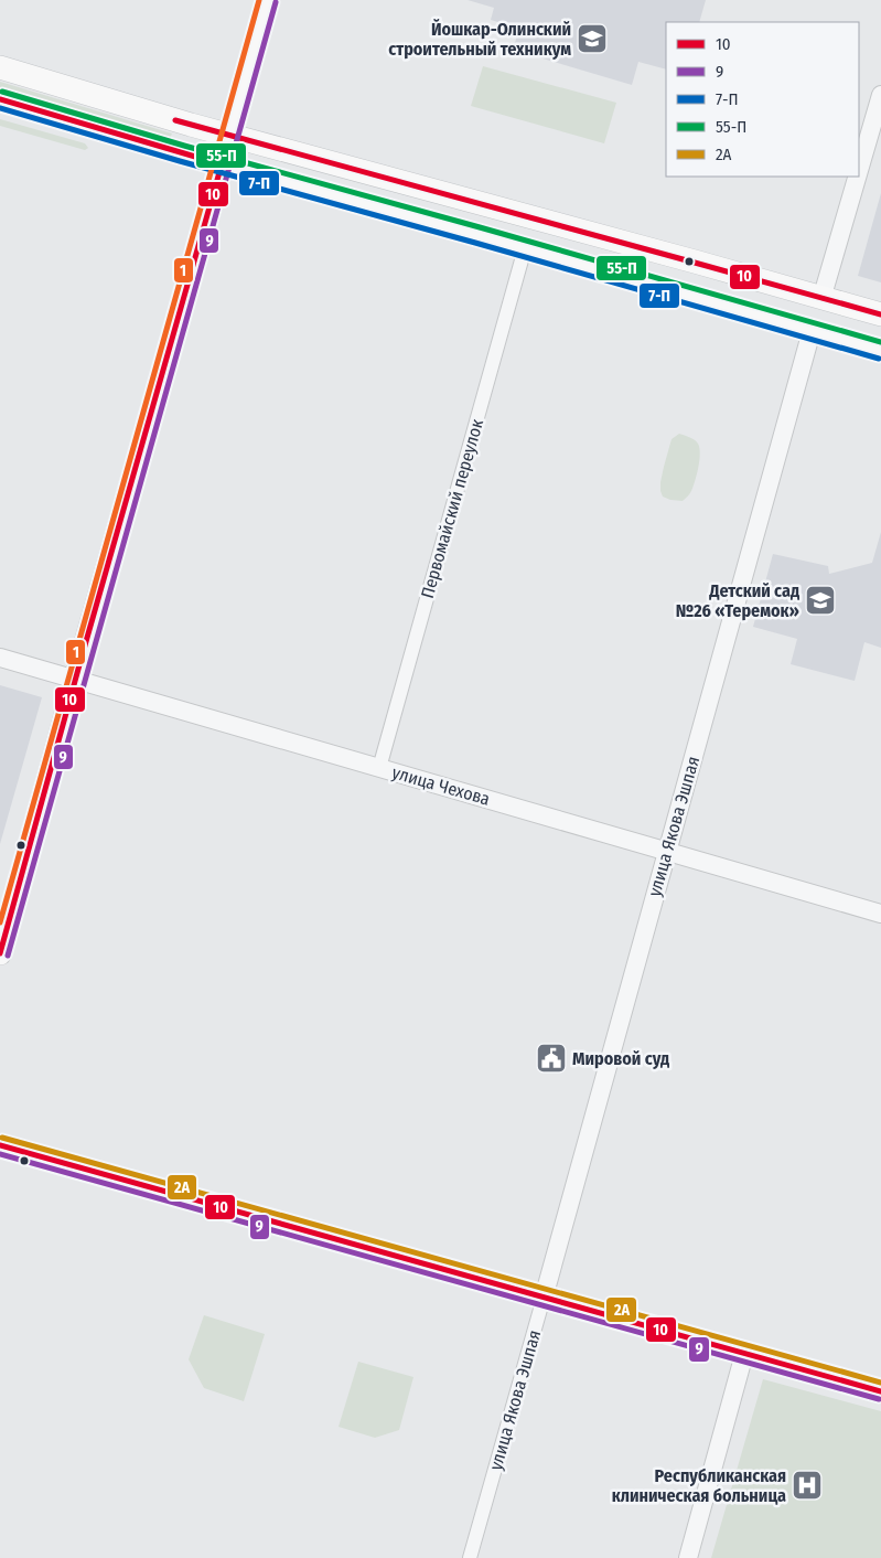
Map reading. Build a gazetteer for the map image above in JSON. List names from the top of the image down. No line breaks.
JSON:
{"streets":{"main road":["улица Якова Эшпая"],"street":["Первомайский переулок","улица Чехова"]},"crossings":[["Первомайский переулок","улица Чехова"],["улица Чехова","улица Якова Эшпая"]],"places":{"school or university":["Йошкар-Олинский строительный техникум","Детский сад №26 «Теремок»"],"public building":["Мировой суд"],"hospital":["Республиканская клиническая больница"]},"lines":["transit line 1","transit line 9","transit line 55-П","transit line 10","transit line 7-П","transit line 2А"],"legend":["10","9","7-П","55-П","2А"]}
